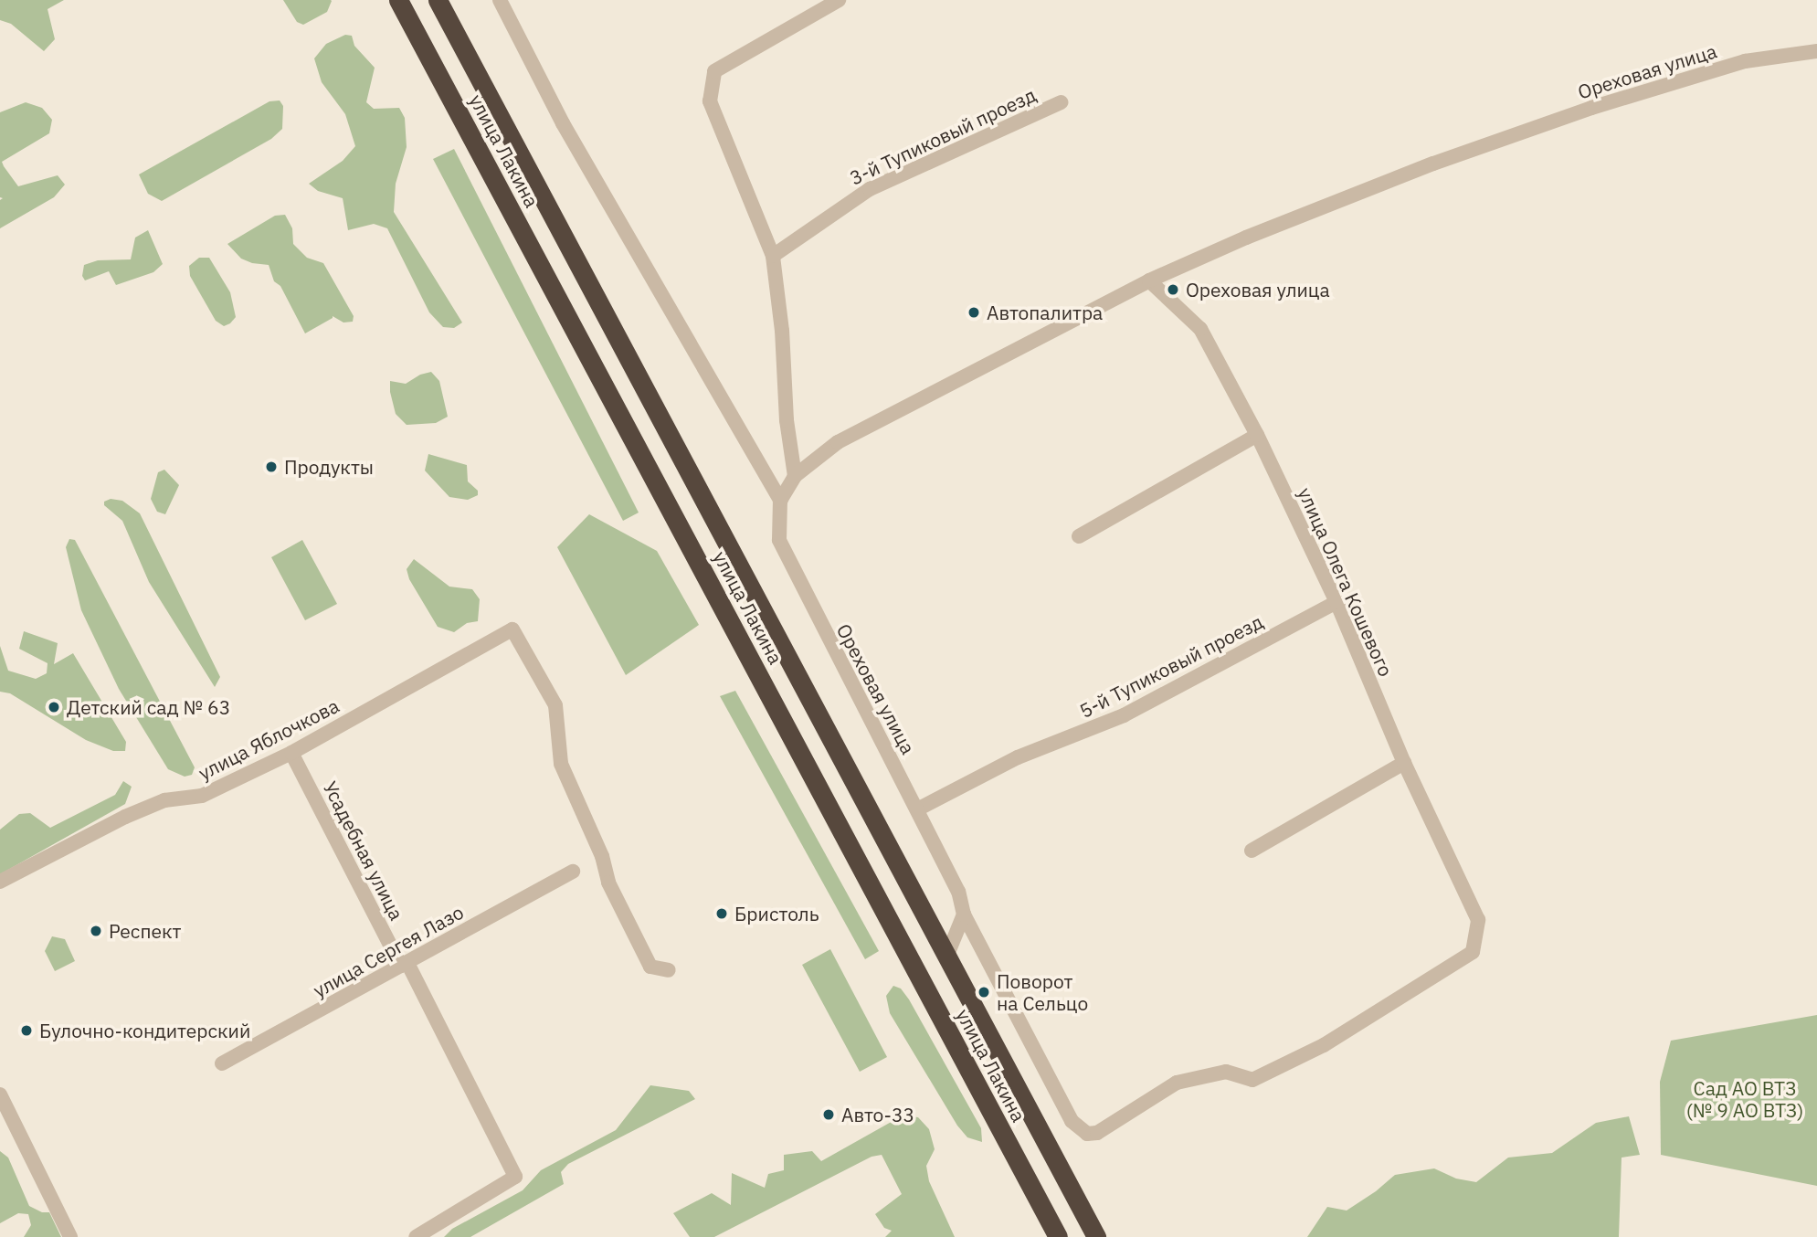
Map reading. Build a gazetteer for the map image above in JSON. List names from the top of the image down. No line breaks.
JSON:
{"streets":{"highway":["улица Лакина"],"street":["Ореховая улица","3-й Тупиковый проезд","улица Олега Кошевого","5-й Тупиковый проезд","улица Яблочкова","Усадебная улица","улица Сергея Лазо"]},"crossings":[["Ореховая улица","улица Олега Кошевого"],["Ореховая улица","5-й Тупиковый проезд"],["улица Олега Кошевого","5-й Тупиковый проезд"],["улица Яблочкова","Усадебная улица"],["Усадебная улица","улица Сергея Лазо"]],"parks":["Сад АО ВТЗ (№ 9 АО ВТЗ)"],"places":["Ореховая улица","Автопалитра","Продукты","Детский сад № 63","Бристоль","Респект","Поворот на Сельцо","Булочно-кондитерский","Авто-33"]}
